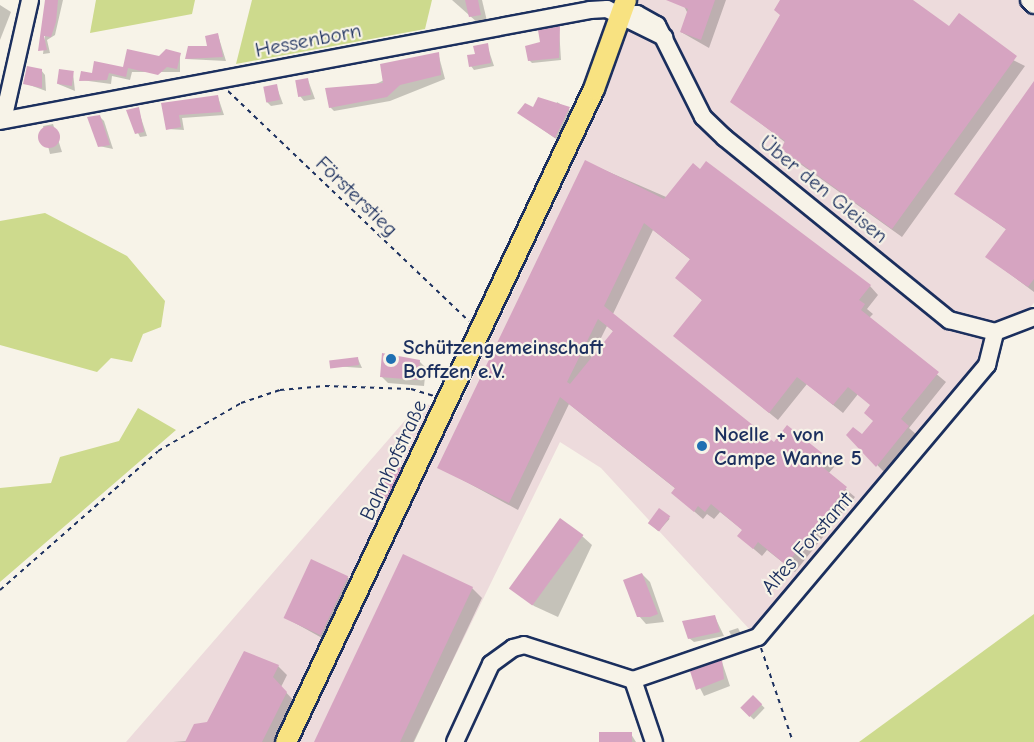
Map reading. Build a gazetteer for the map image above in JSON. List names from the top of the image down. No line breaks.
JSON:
{"streets":{"main road":["Bahnhofstraße"],"street":["Hessenborn","Über den Gleisen","Altes Forstamt"],"path":["Försterstieg"]},"crossings":[["Hessenborn","Über den Gleisen"],["Hessenborn","Försterstieg"],["Hessenborn","Bahnhofstraße"],["Über den Gleisen","Bahnhofstraße"],["Über den Gleisen","Altes Forstamt"],["Försterstieg","Bahnhofstraße"]],"places":["Schützengemeinschaft Boffzen e.V.","Noelle + von Campe Wanne 5"]}
